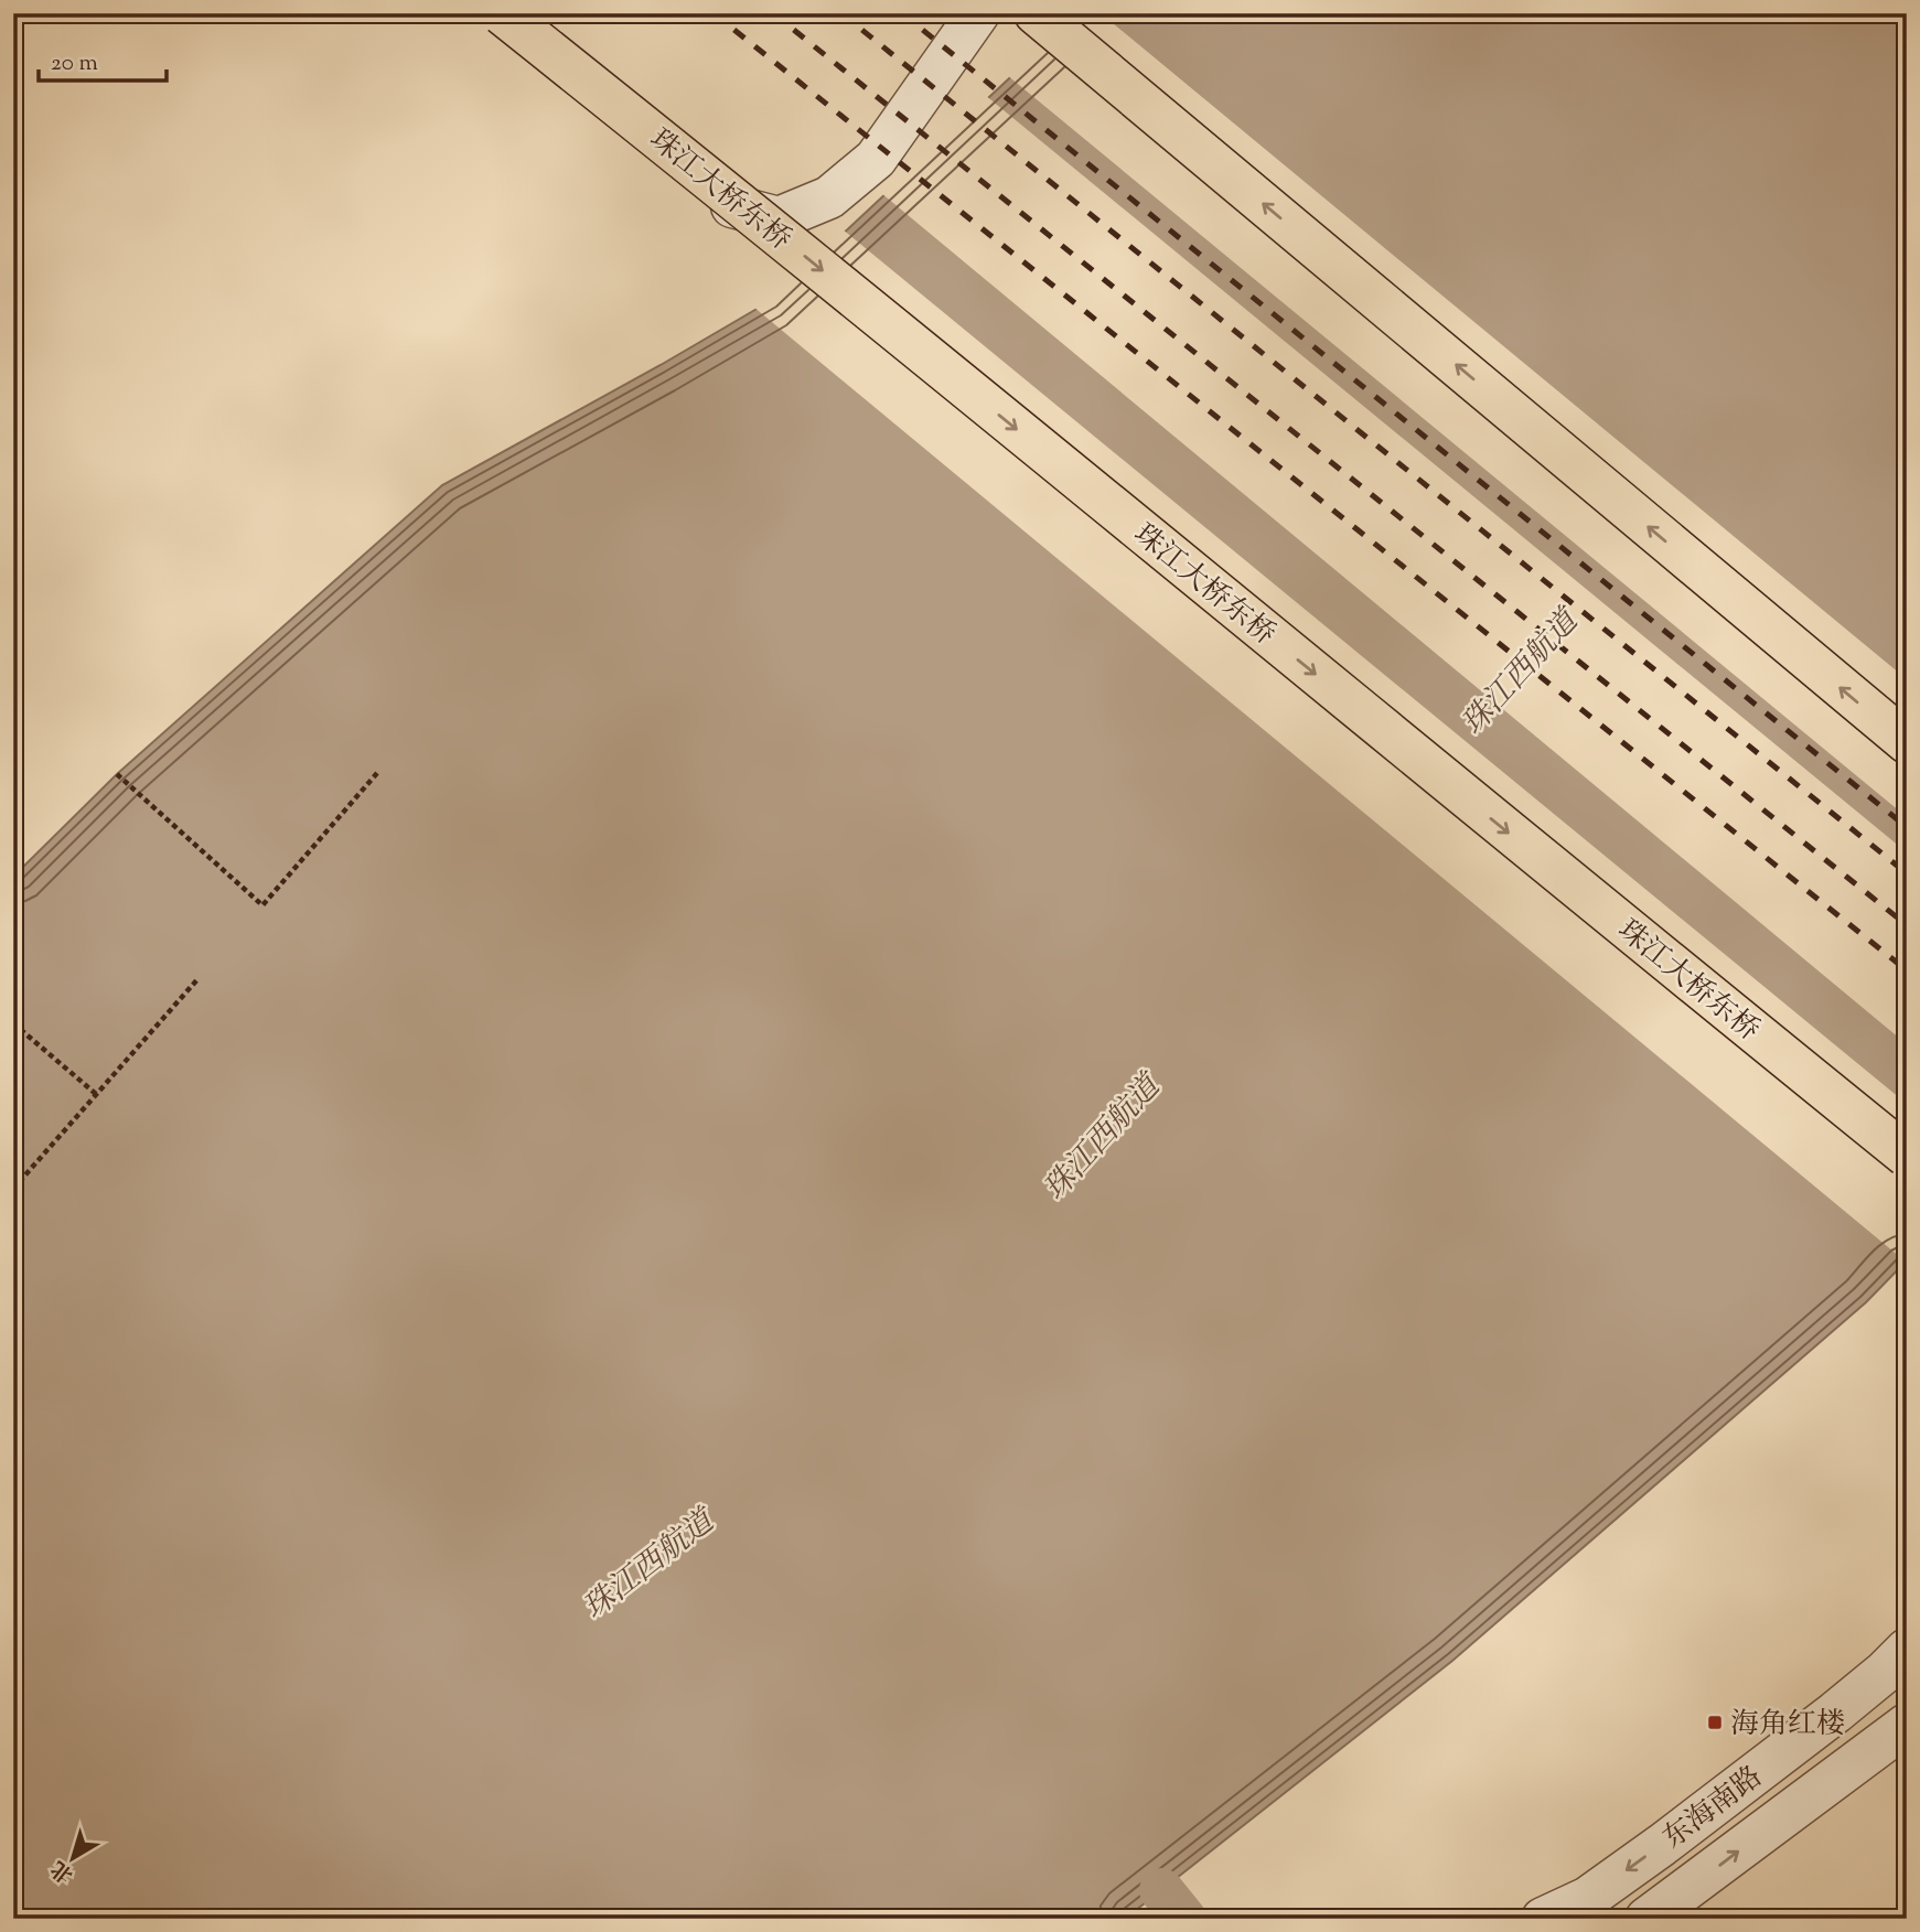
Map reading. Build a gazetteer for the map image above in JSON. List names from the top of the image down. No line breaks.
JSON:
{"streets":{"highway":["珠江大桥东桥"],"street":["东海南路"]},"water":["珠江西航道"],"places":{"transit":["海角红楼"]},"scale_bar":"20 m","north":"bottom left"}
